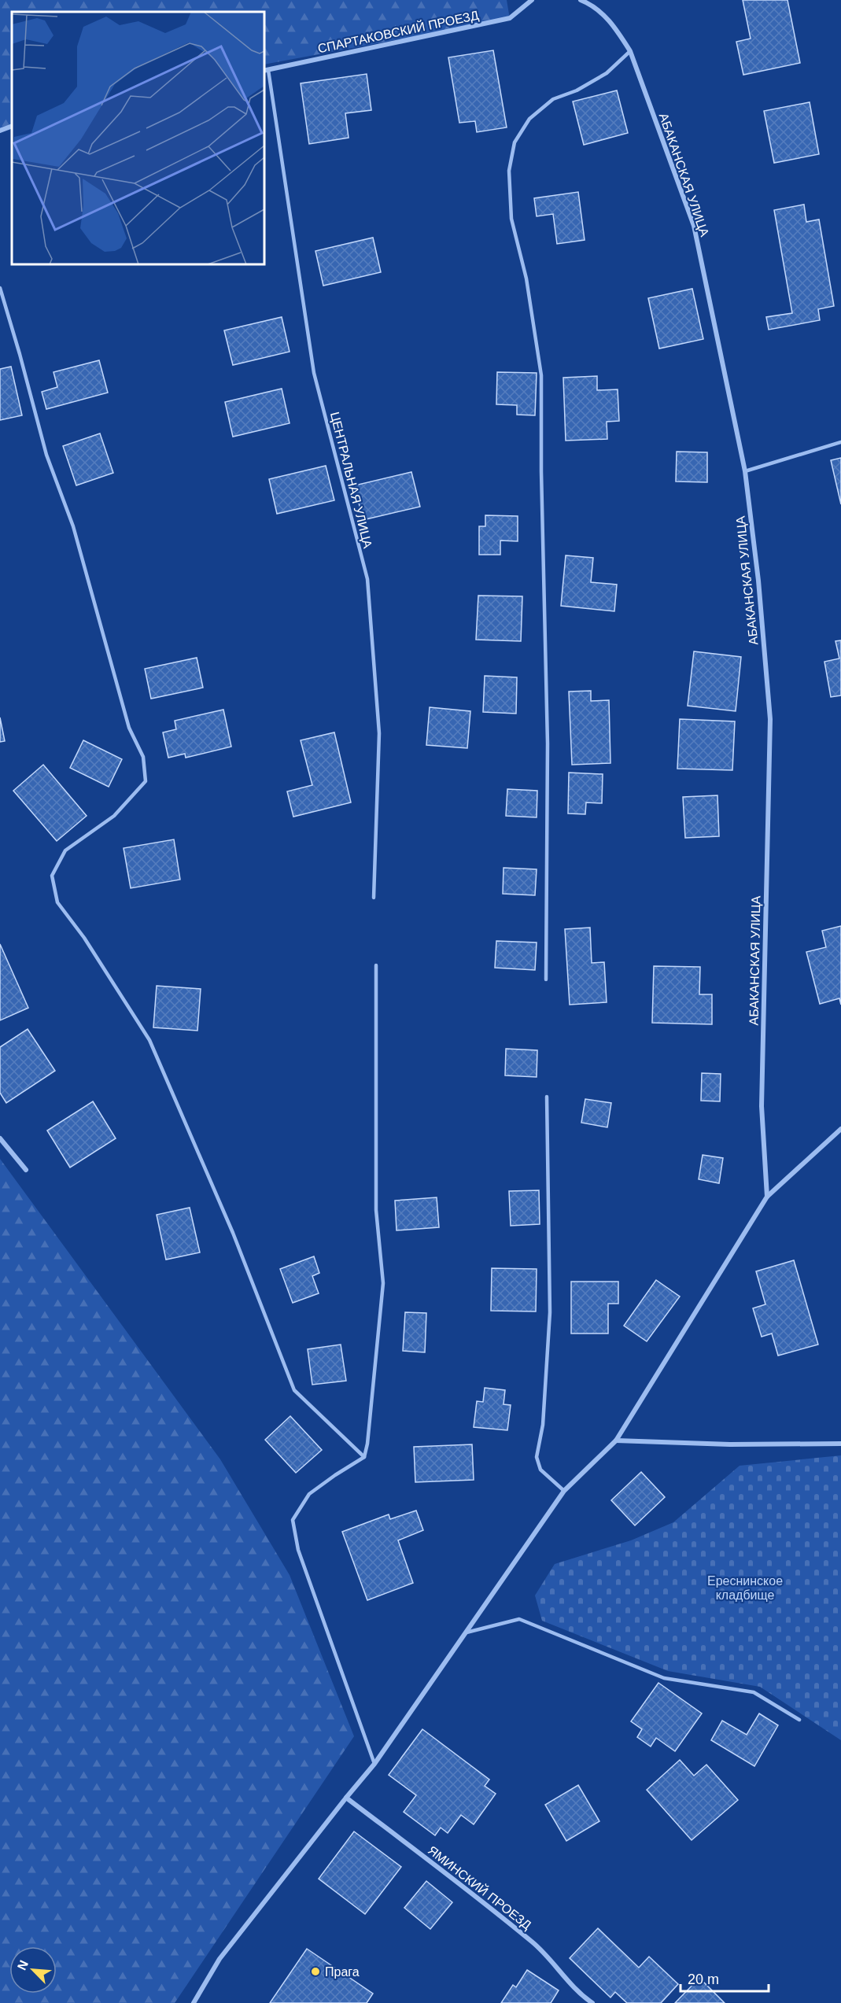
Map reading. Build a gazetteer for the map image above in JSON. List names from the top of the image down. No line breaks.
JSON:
{"streets":{"street":["СПАРТАКОВСКИЙ ПРОЕЗД","АБАКАНСКАЯ УЛИЦА","ЯМИНСКИЙ ПРОЕЗД"],"lane":["ЦЕНТРАЛЬНАЯ УЛИЦА"]},"crossings":[["СПАРТАКОВСКИЙ ПРОЕЗД","ЦЕНТРАЛЬНАЯ УЛИЦА"]],"parks":["Ереснинское кладбище"],"places":["Прага"],"scale_bar":"20 m","north":"top left"}
